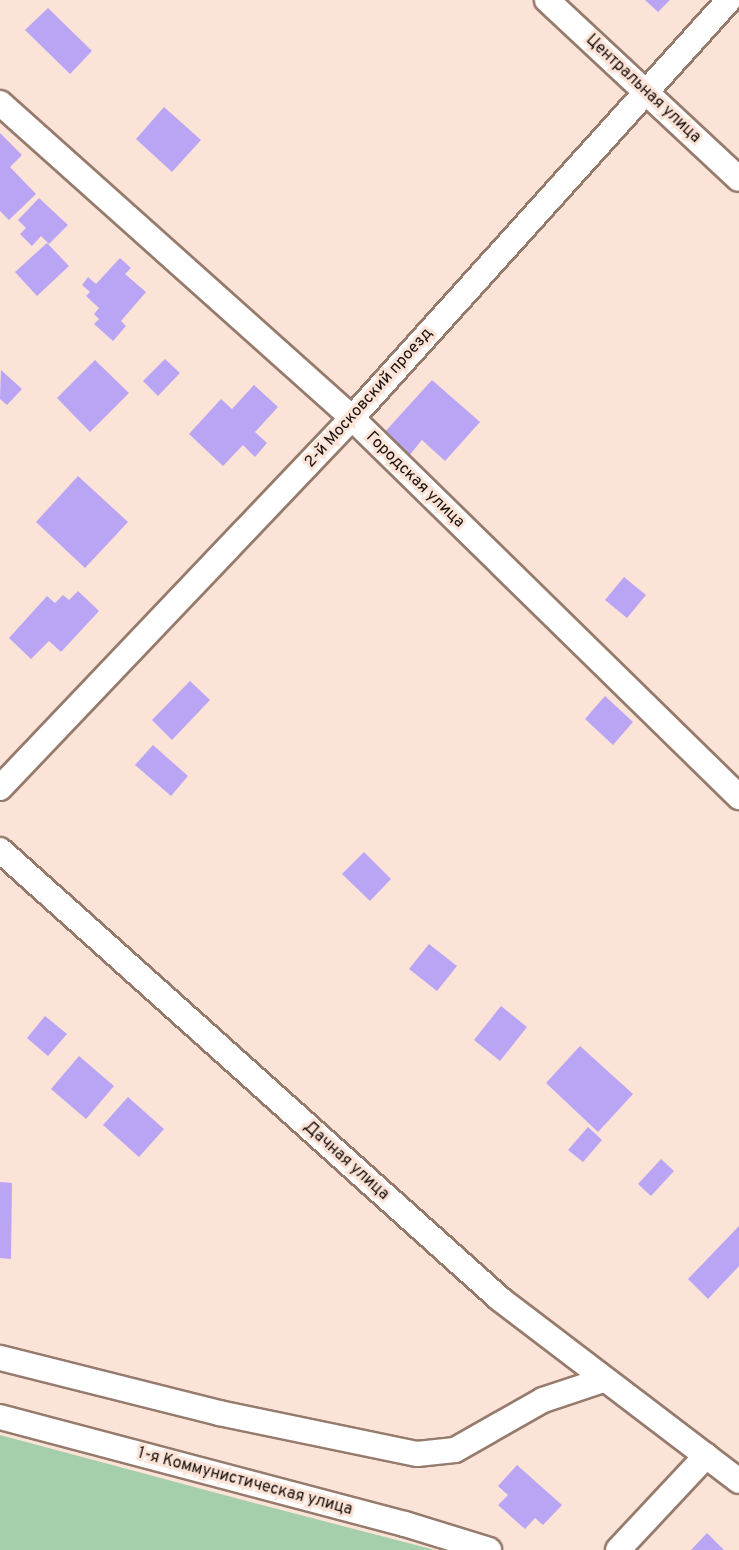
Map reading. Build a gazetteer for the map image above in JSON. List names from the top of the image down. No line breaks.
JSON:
{"streets":{"street":["Центральная улица","2-й Московский проезд","Городская улица","Дачная улица","1-я Коммунистическая улица"]},"crossings":[["Центральная улица","2-й Московский проезд"],["2-й Московский проезд","Городская улица"]]}
